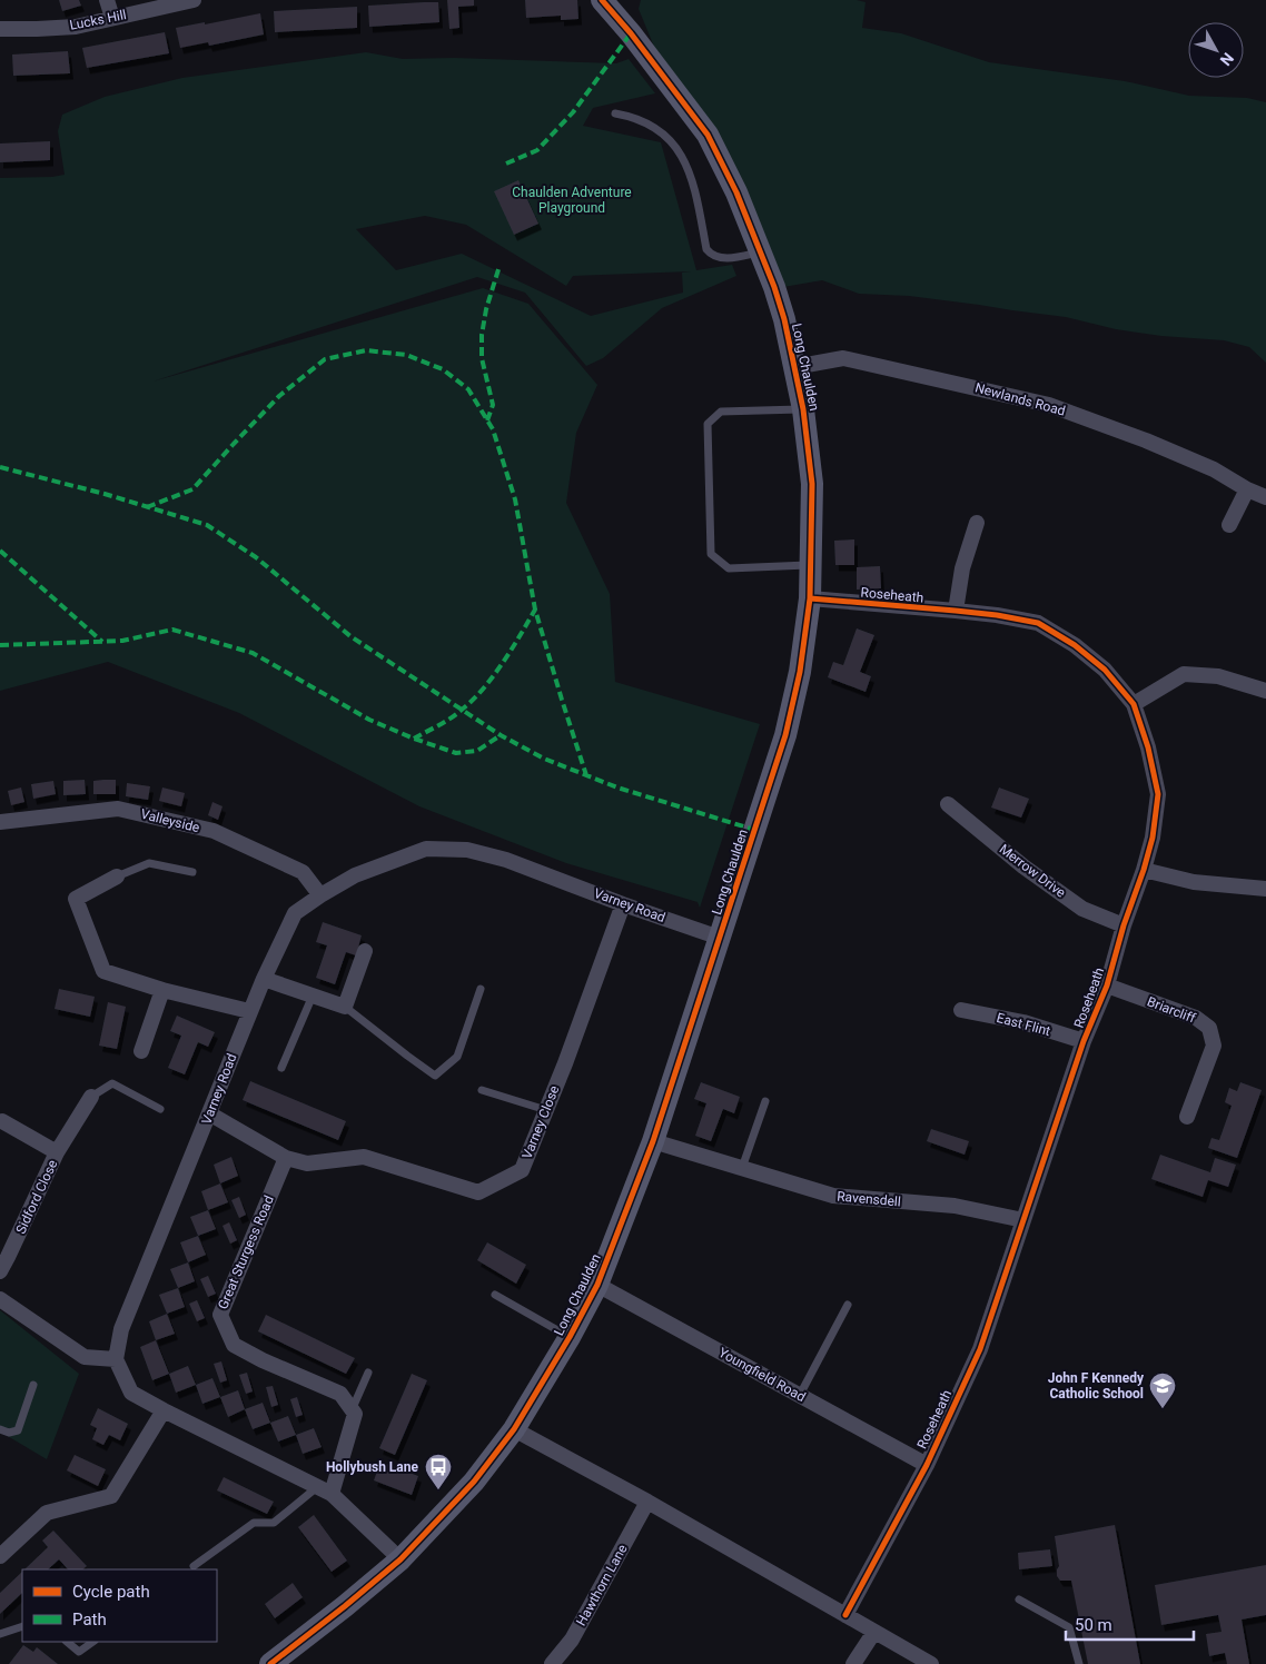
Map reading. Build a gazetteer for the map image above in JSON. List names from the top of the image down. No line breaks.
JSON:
{"streets":{"street":["Lucks Hill","Long Chaulden","Newlands Road","Roseheath","Valleyside","Merrow Drive","Varney Road","Briarcliff","East Flint","Varney Close","Sidford Close","Ravensdell","Great Sturgess Road","Youngfield Road","Hawthorn Lane"]},"crossings":[["Long Chaulden","Newlands Road"],["Long Chaulden","Roseheath"],["Long Chaulden","Varney Road"],["Long Chaulden","Ravensdell"],["Long Chaulden","Youngfield Road"],["Roseheath","Merrow Drive"],["Roseheath","Briarcliff"],["Roseheath","East Flint"],["Roseheath","Ravensdell"],["Roseheath","Youngfield Road"],["Valleyside","Varney Road"],["Varney Road","Varney Close"],["Varney Close","Great Sturgess Road"]],"parks":["Chaulden Adventure Playground"],"places":{"school or university":["John F Kennedy Catholic School"],"bus stop":["Hollybush Lane"]},"legend":["Cycle path","Path"],"scale_bar":"50 m","north":"bottom right"}
